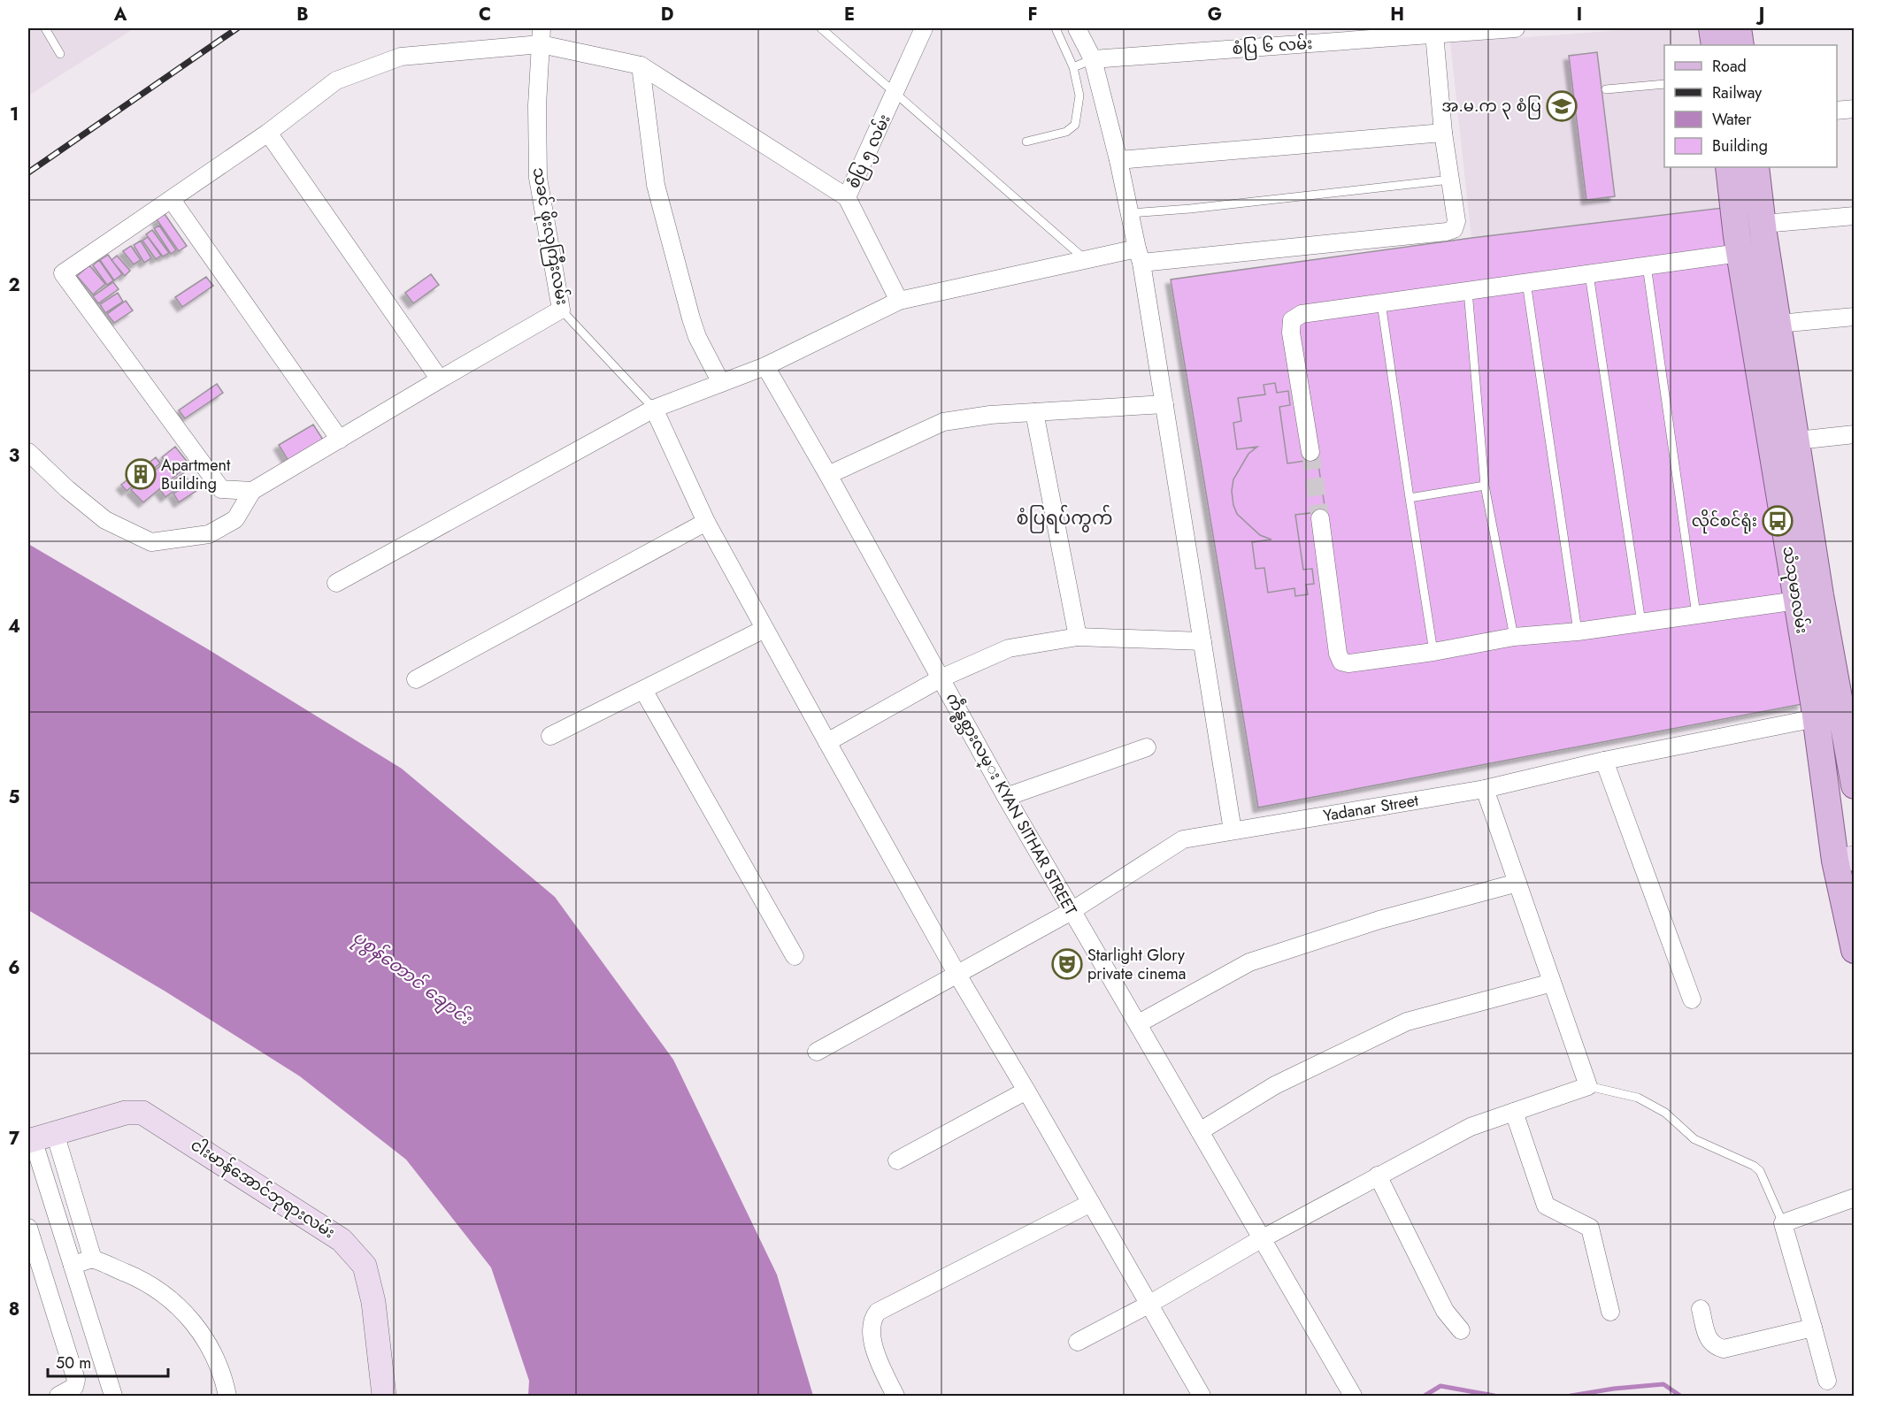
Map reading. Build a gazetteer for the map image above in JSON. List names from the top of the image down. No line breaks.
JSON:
{"streets":{"main road":["သံသုမာလမ်း"],"street":["စံပြ ၆ လမ်း","စံပြ ၅ လမ်း","သခင် ဖိုးလှကြီးလမ်း","ကဵန္စစ္သားလမ္း KYAN SITHAR STREET","Yadanar Street","ငါးမာန်အောင်ဘုရားလမ်း"]},"crossings":[["သံသုမာလမ်း","Yadanar Street"],["ကဵန္စစ္သားလမ္း KYAN SITHAR STREET","Yadanar Street"]],"districts":["စံပြရပ်ကွက်"],"water":["ပုစွန်တောင် ချောင်း"],"places":{"school or university":["အ.မ.က ၃ စံပြ"],"building":["Apartment Building"],"bus stop":["လိုင်စင်ရုံး"],"theatre":["Starlight Glory private cinema"]},"legend":["Road","Railway","Water","Building"],"scale_bar":"50 m","grid":{"columns":["A","B","C","D","E","F","G","H","I","J"],"rows":["1","2","3","4","5","6","7","8"]}}
